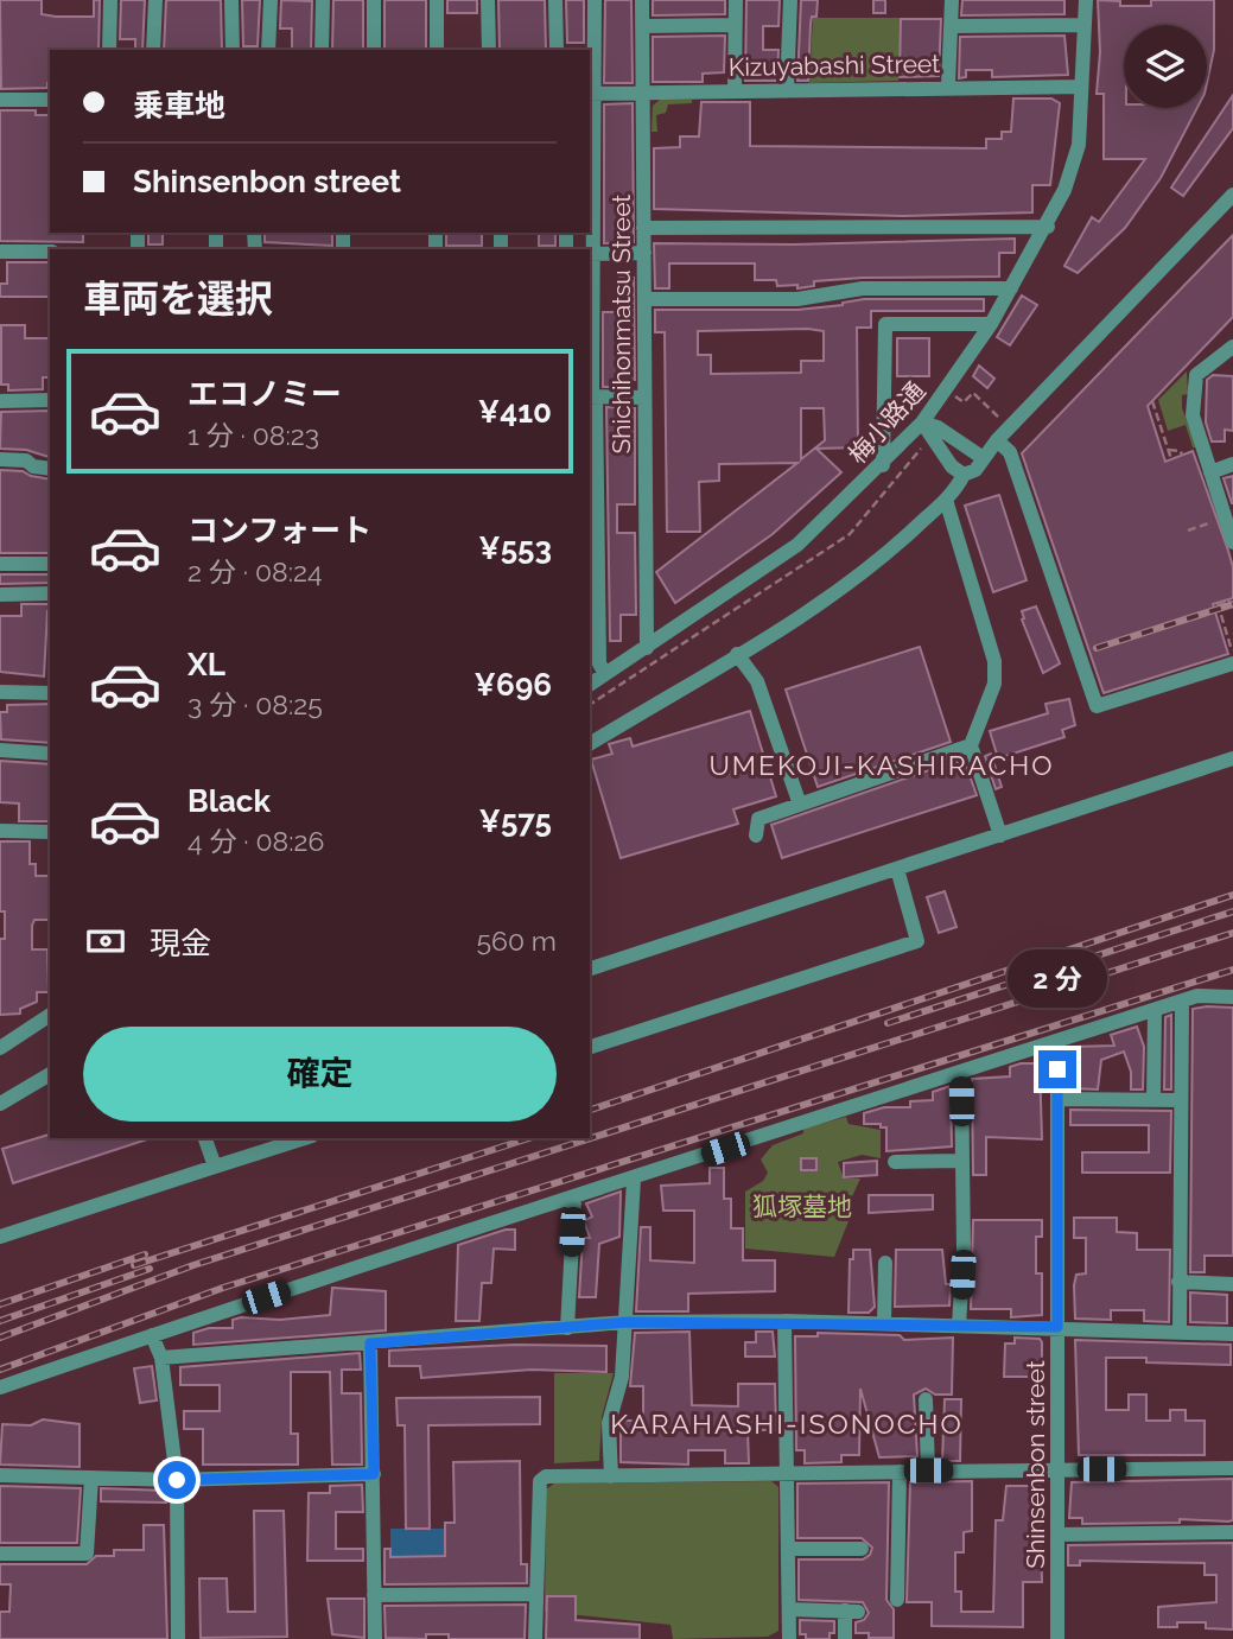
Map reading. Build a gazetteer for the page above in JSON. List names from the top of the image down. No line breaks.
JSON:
{"streets":{"street":["Kizuyabashi Street","Shichihonmatsu Street","梅小路通","Shinsenbon street"]},"crossings":[["Kizuyabashi Street","Shichihonmatsu Street"],["Kizuyabashi Street","梅小路通"],["Shichihonmatsu Street","梅小路通"]],"districts":["UMEKOJI-KASHIRACHO","KARAHASHI-ISONOCHO"],"parks":["狐塚墓地"],"page":{"banner":["乗車地","Shinsenbon street"],"heading":"車両を選択","list":[{"name":"エコノミー","note":"1 分 · 08:23","value":"¥410"},{"name":"コンフォート","note":"2 分 · 08:24","value":"¥553"},{"name":"XL","note":"3 分 · 08:25","value":"¥696"},{"name":"Black","note":"4 分 · 08:26","value":"¥575"}],"pay":["現金","560 m"],"bubble":"2 分","buttons":"確定"}}
